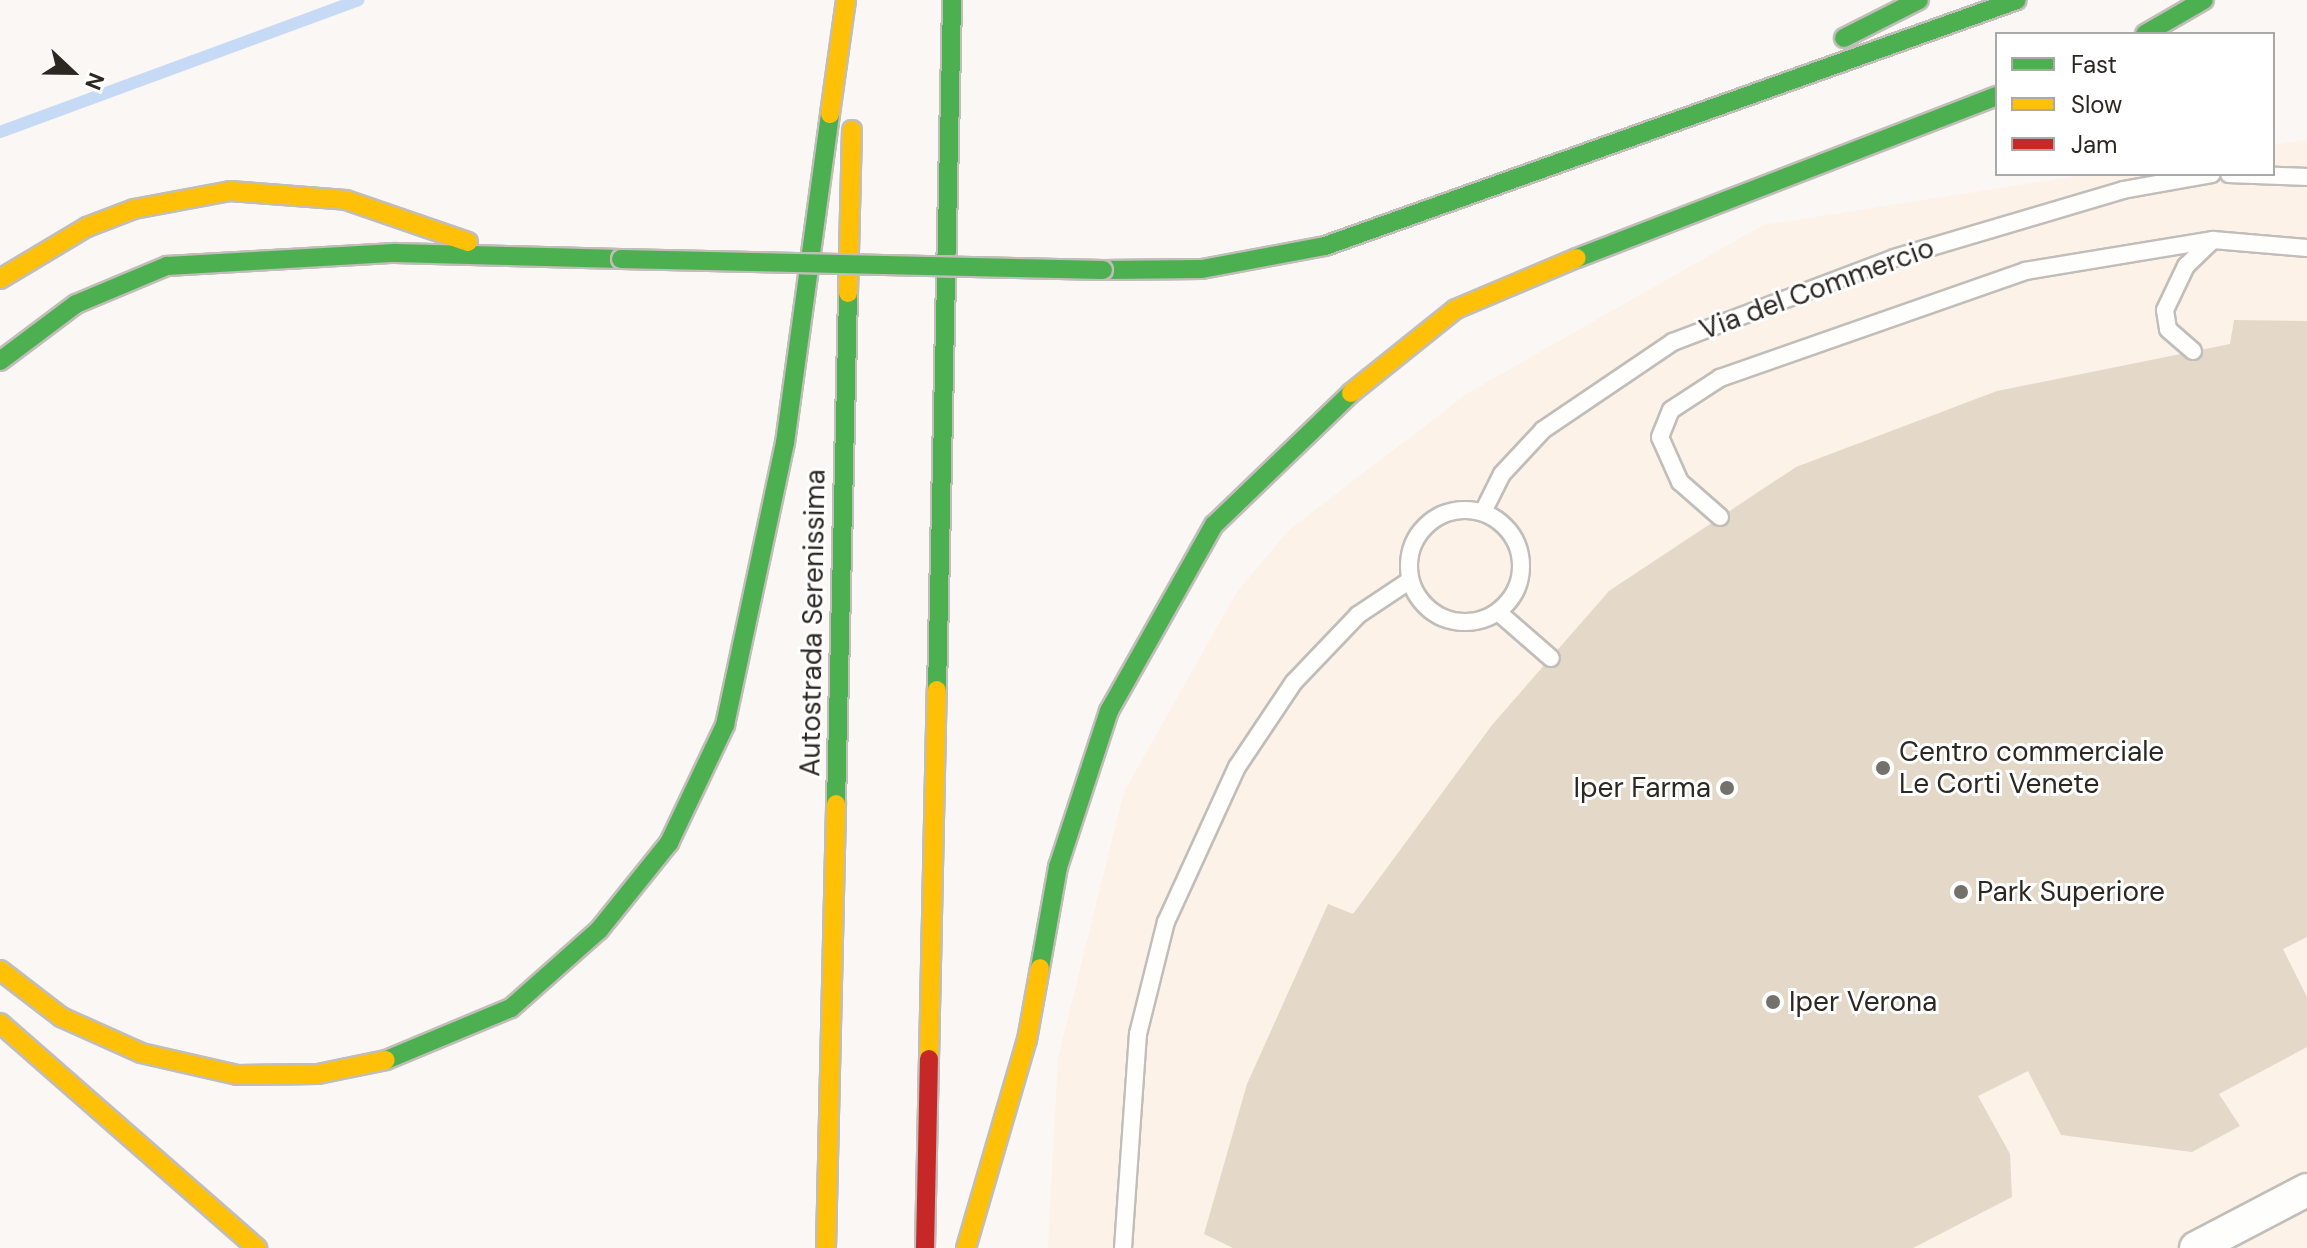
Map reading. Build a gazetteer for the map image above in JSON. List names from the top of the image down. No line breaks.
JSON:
{"streets":{"highway":["Autostrada Serenissima"],"lane":["Via del Commercio"]},"places":["Centro commerciale Le Corti Venete","Iper Farma","Park Superiore","Iper Verona"],"legend":["Fast","Slow","Jam"],"north":"right"}
